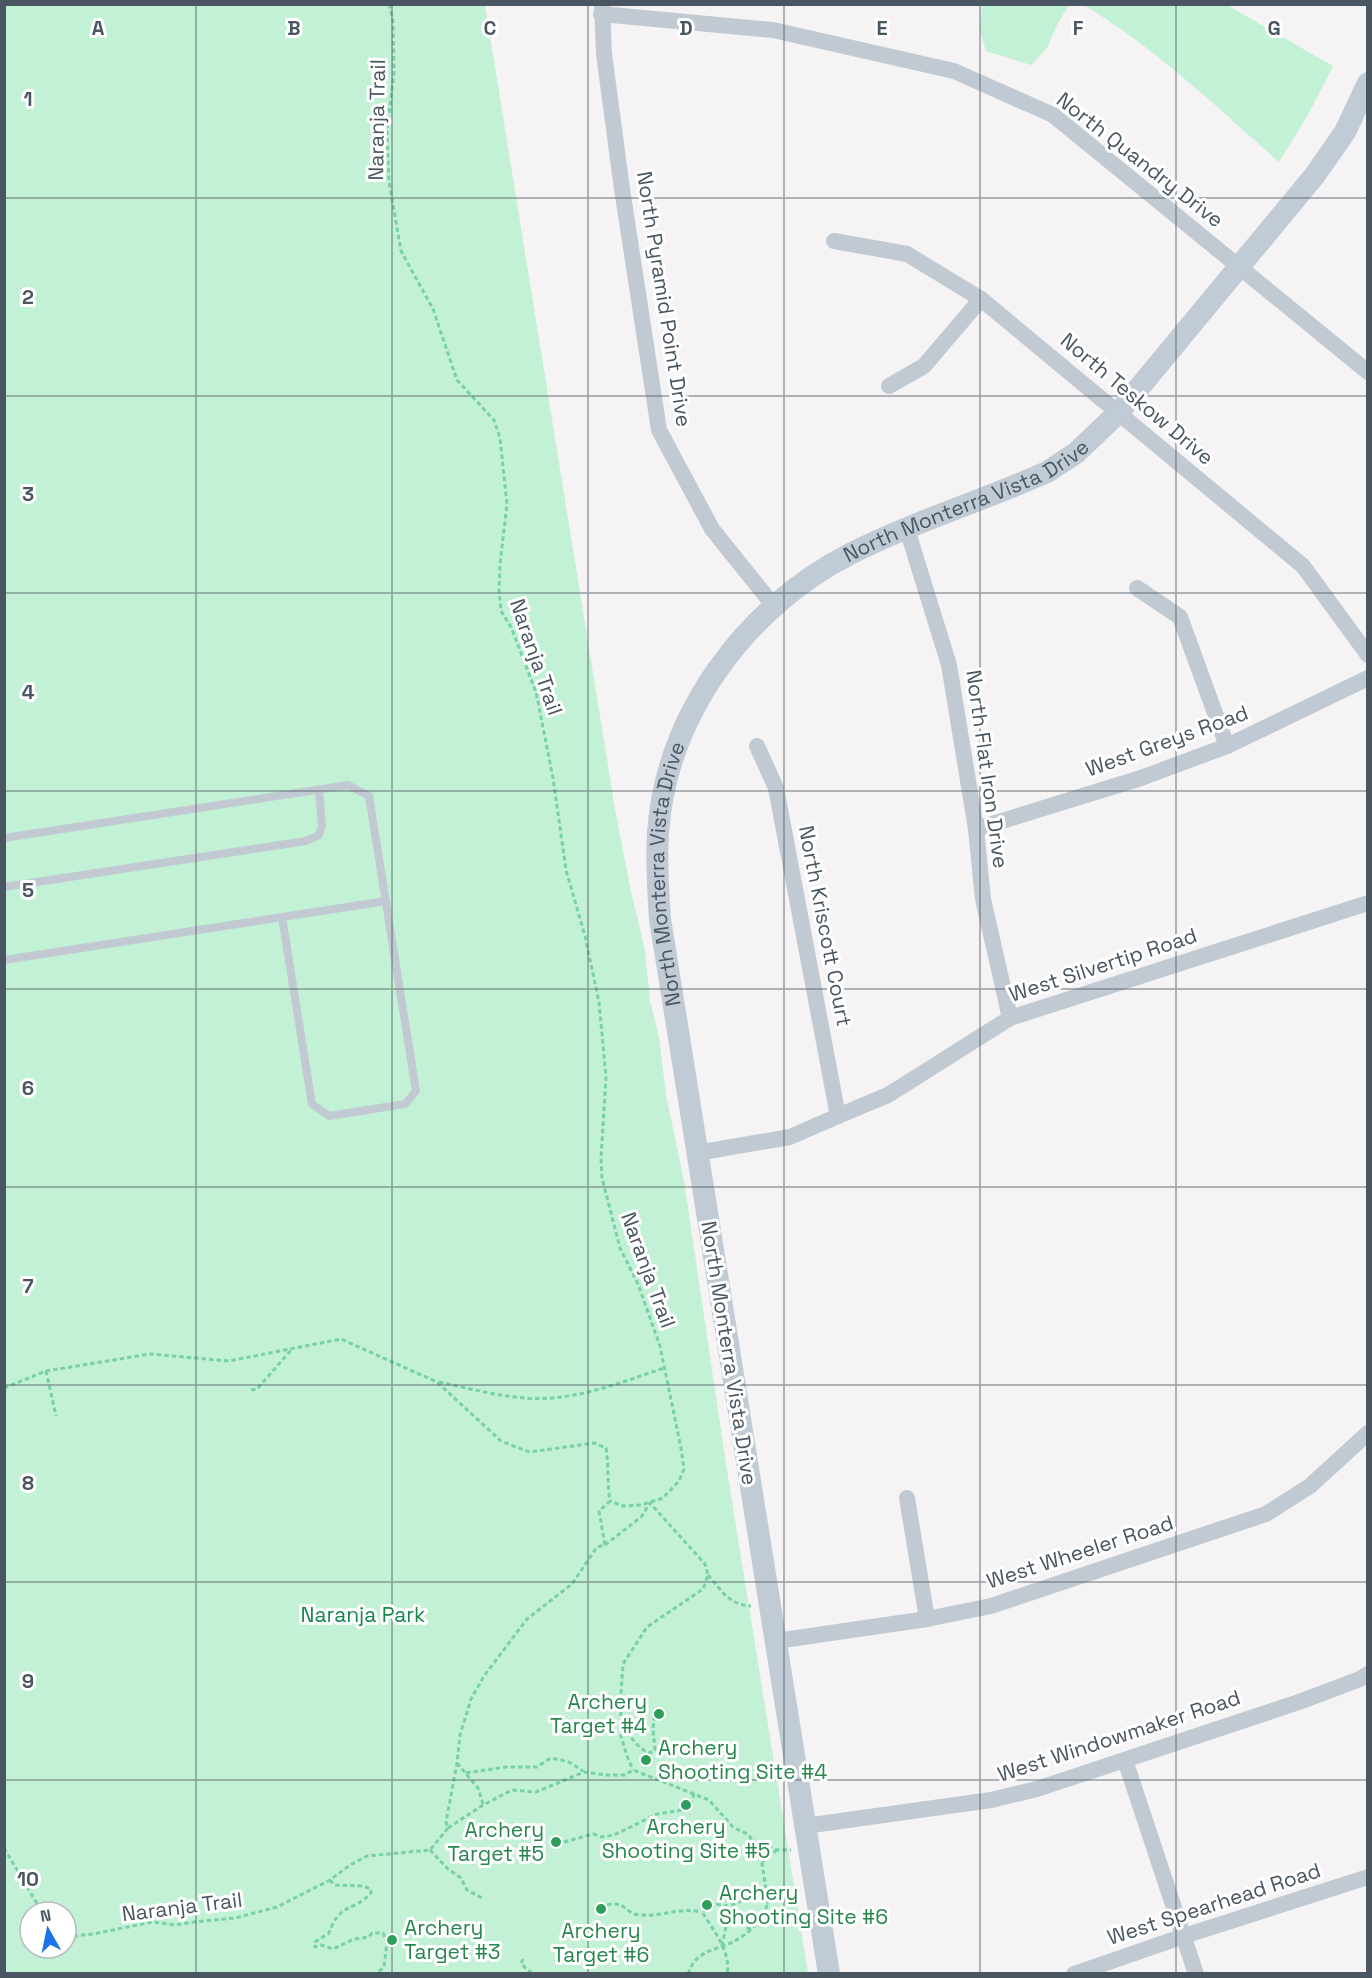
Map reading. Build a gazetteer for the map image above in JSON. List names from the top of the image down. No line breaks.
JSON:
{"streets":{"street":["North Quandry Drive","North Pyramid Point Drive","North Teskow Drive","North Monterra Vista Drive","West Greys Road","North Flat Iron Drive","North Kriscott Court","West Silvertip Road","West Wheeler Road","West Windowmaker Road","West Spearhead Road"],"path":["Naranja Trail"]},"crossings":[["North Quandry Drive","North Pyramid Point Drive"],["North Quandry Drive","North Monterra Vista Drive"],["North Pyramid Point Drive","North Monterra Vista Drive"],["North Teskow Drive","North Monterra Vista Drive"],["North Monterra Vista Drive","North Flat Iron Drive"],["North Monterra Vista Drive","West Silvertip Road"],["North Monterra Vista Drive","West Wheeler Road"],["North Monterra Vista Drive","West Windowmaker Road"],["West Greys Road","North Flat Iron Drive"],["North Flat Iron Drive","West Silvertip Road"],["North Kriscott Court","West Silvertip Road"]],"parks":["Naranja Park"],"places":["Archery Target #4","Archery Shooting Site #4","Archery Shooting Site #5","Archery Target #5","Archery Shooting Site #6","Archery Target #6","Archery Target #3"],"north":"top","grid":{"columns":["A","B","C","D","E","F","G"],"rows":["1","2","3","4","5","6","7","8","9","10"]}}
